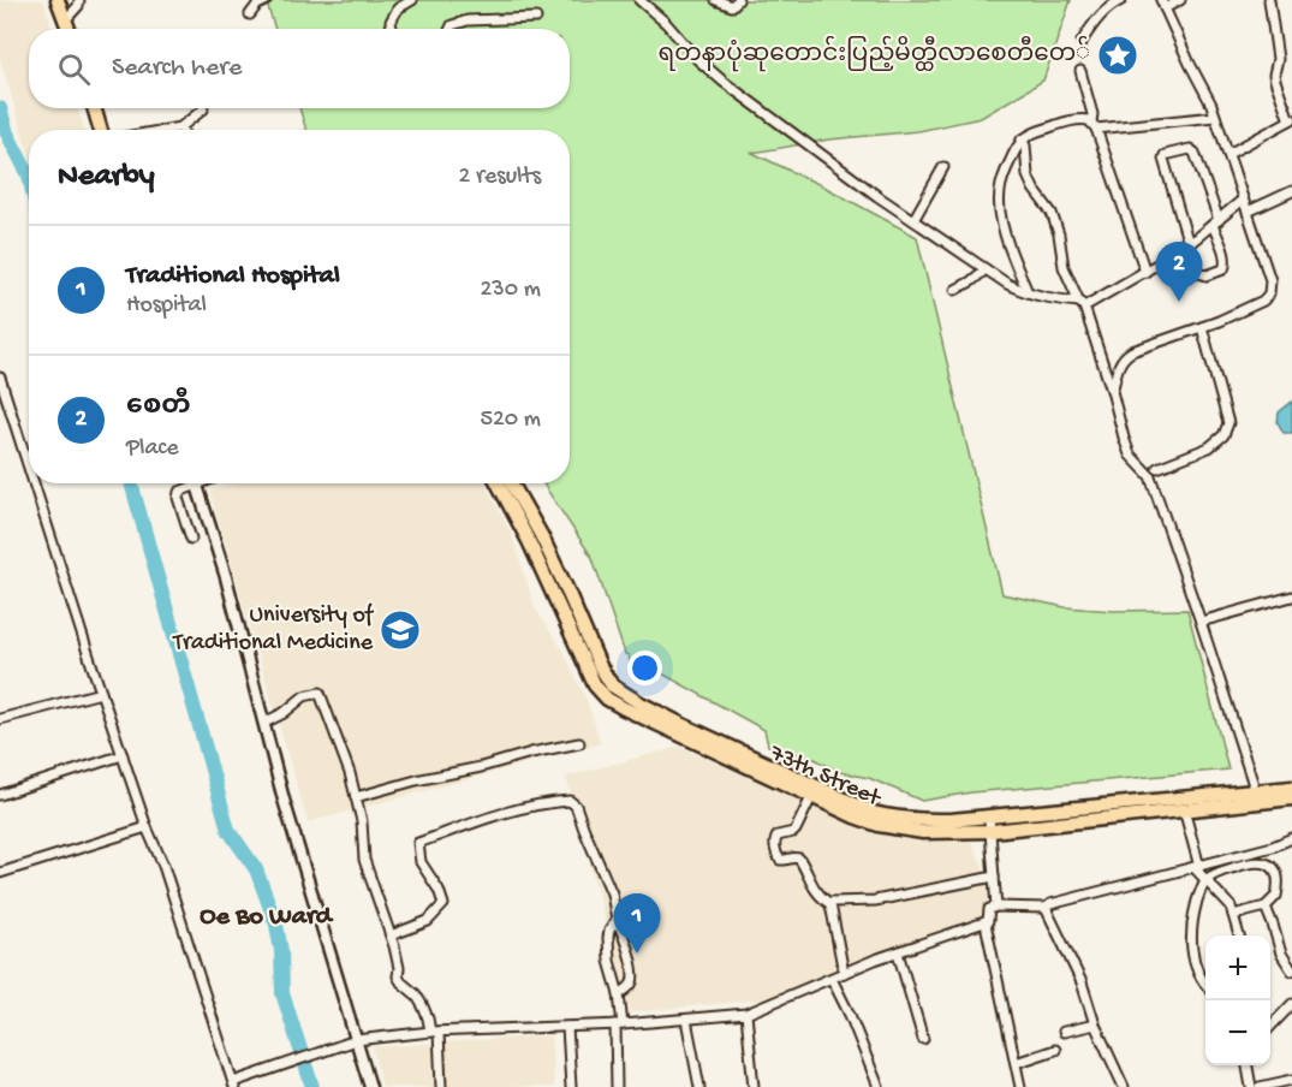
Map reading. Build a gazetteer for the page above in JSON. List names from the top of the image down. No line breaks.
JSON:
{"streets":{"main road":["73th Street"]},"districts":["Oe Bo Ward"],"places":{"place":["ရတနာပုံဆုတောင်းပြည့်မိတ္ထီလာစေတီတေ်"],"school or university":["University of Traditional Medicine"]},"page":{"search":"Search here","heading":["Nearby","2 results"],"list":[{"mark":"1","name":"Traditional Hospital","note":"Hospital","value":"230 m"},{"mark":"2","name":"စေတီ","note":"Place","value":"520 m"}],"pins":["2","1"],"map_buttons":["+","−"]}}
